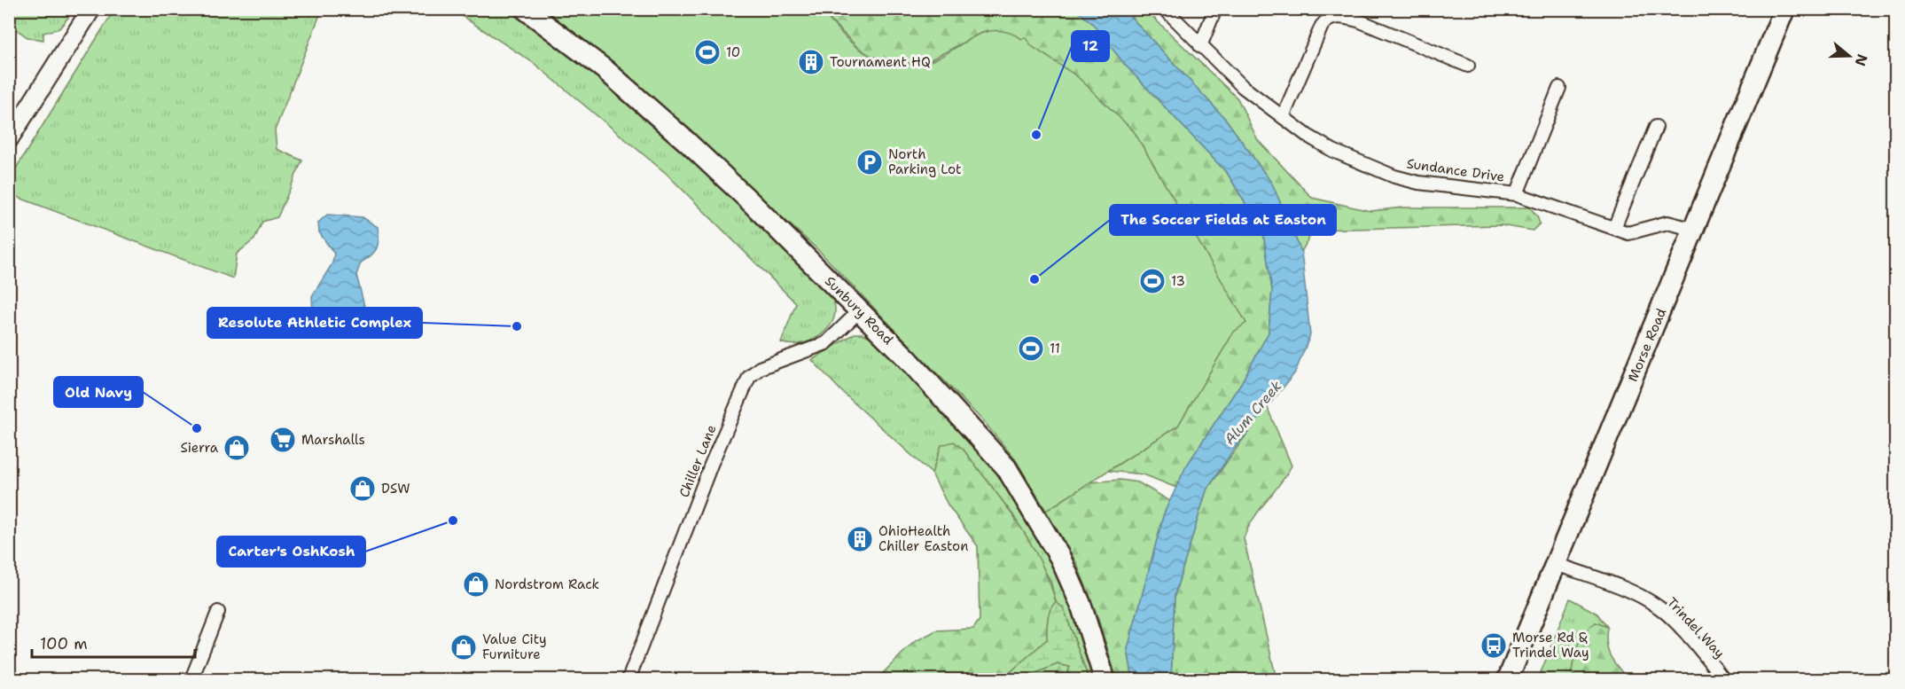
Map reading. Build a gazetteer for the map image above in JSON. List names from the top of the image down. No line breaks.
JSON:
{"streets":{"main road":["Sunbury Road","Morse Road"],"street":["Sundance Drive","Chiller Lane","Trindel Way"]},"crossings":[["Sundance Drive","Morse Road"],["Sunbury Road","Chiller Lane"],["Morse Road","Trindel Way"]],"water":["Alum Creek"],"places":{"sports":["10","13","11"],"building":["Tournament HQ","OhioHealth Chiller Easton"],"other":["12","The Soccer Fields at Easton","Resolute Athletic Complex","Old Navy","Carter's OshKosh"],"parking":["North Parking Lot"],"supermarket":["Marshalls"],"shop":["Sierra","DSW","Nordstrom Rack","Value City Furniture"],"bus stop":["Morse Rd & Trindel Way"]},"scale_bar":"100 m","north":"right"}
